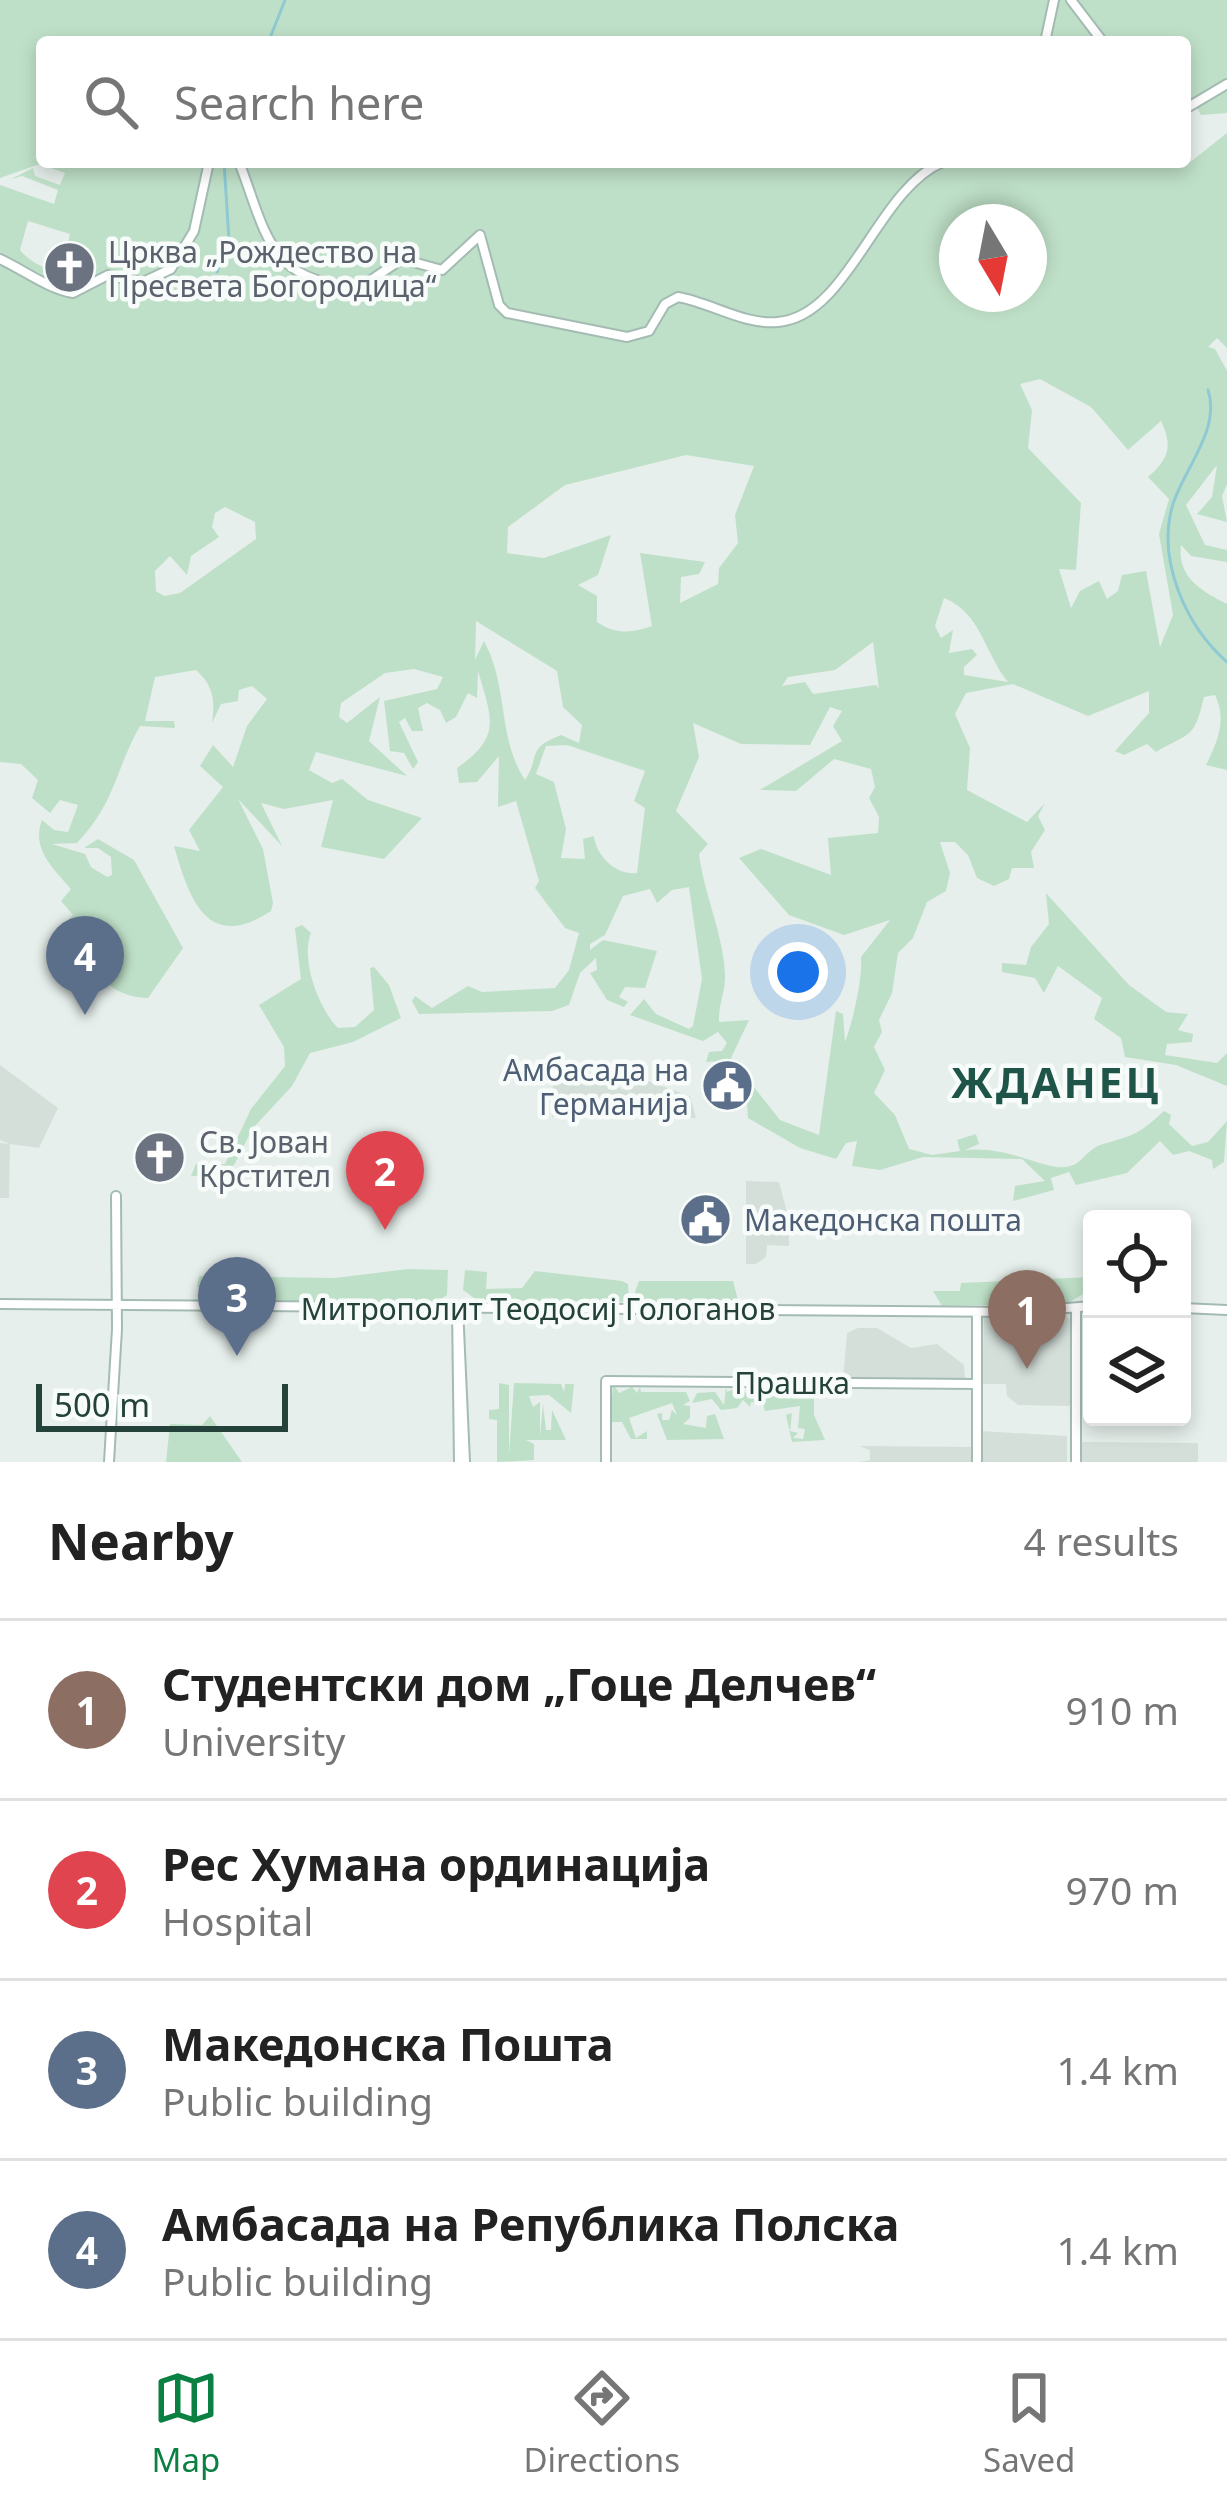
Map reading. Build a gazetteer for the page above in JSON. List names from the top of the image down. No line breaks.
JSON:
{"streets":{"street":["Митрополит Теодосиј Гологанов","Прашка"]},"districts":["ЖДАНЕЦ"],"places":{"church":["Црква „Рождество на Пресвета Богородица“","Св. Јован Крстител"],"public building":["Амбасада на Германија","Македонска пошта"]},"scale_bar":"500 m","north":"bottom","page":{"search":"Search here","pins":["4","2","3","1"],"scale":"500 m","heading":["Nearby","4 results"],"list":[{"mark":"1","name":"Студентски дом „Гоце Делчев“","note":"University","value":"910 m"},{"mark":"2","name":"Рес Хумана ординација","note":"Hospital","value":"970 m"},{"mark":"3","name":"Македонска Пошта","note":"Public building","value":"1.4 km"},{"mark":"4","name":"Амбасада на Република Полска","note":"Public building","value":"1.4 km"}],"nav":["Map","Directions","Saved"]}}
